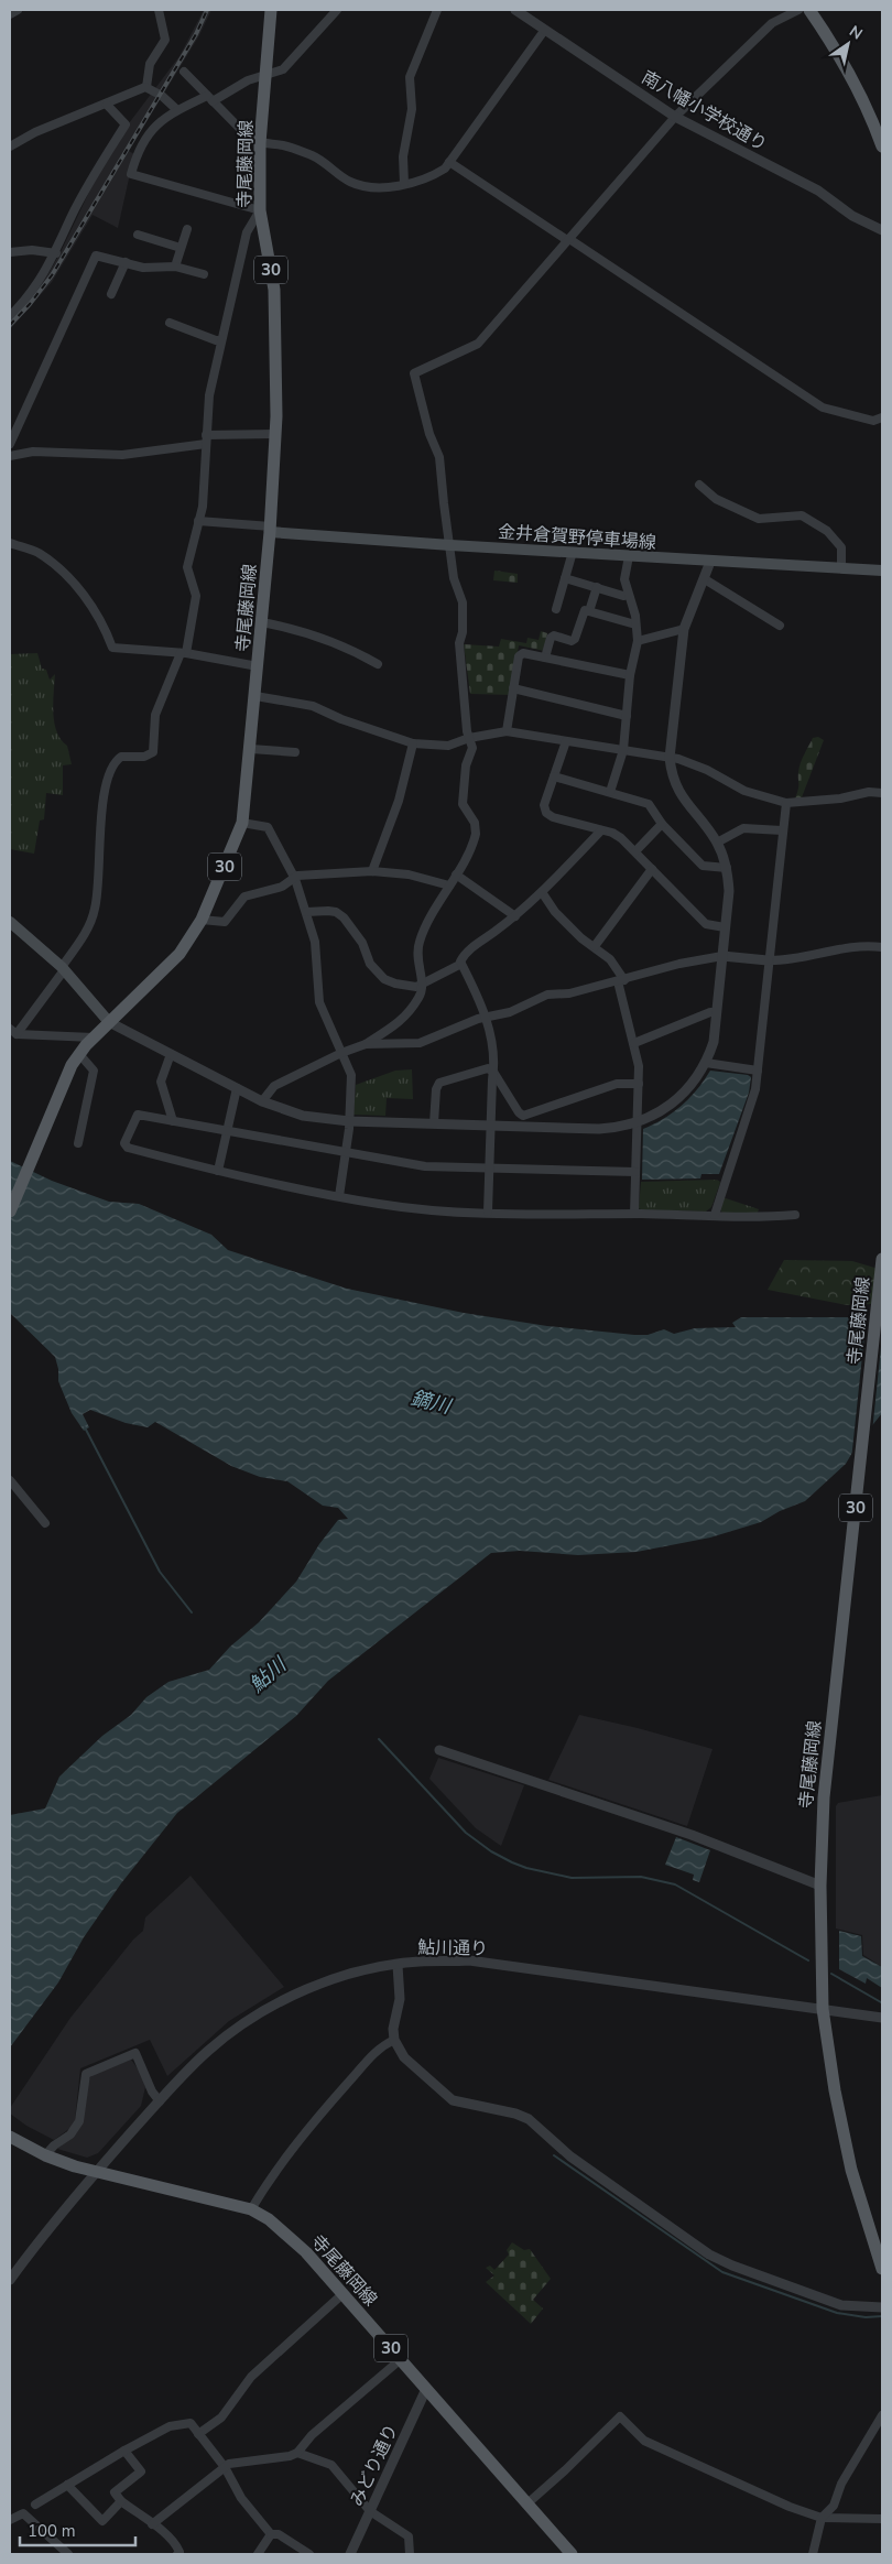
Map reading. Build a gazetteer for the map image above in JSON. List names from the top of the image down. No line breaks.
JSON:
{"streets":{"main road":["寺尾藤岡線","30","金井倉賀野停車場線"],"street":["南八幡小学校通り","鮎川通り","みどり通り"]},"crossings":[["寺尾藤岡線","金井倉賀野停車場線"],["寺尾藤岡線","鮎川通り"],["寺尾藤岡線","みどり通り"]],"water":["鏑川","鮎川"],"scale_bar":"100 m","north":"top right"}
